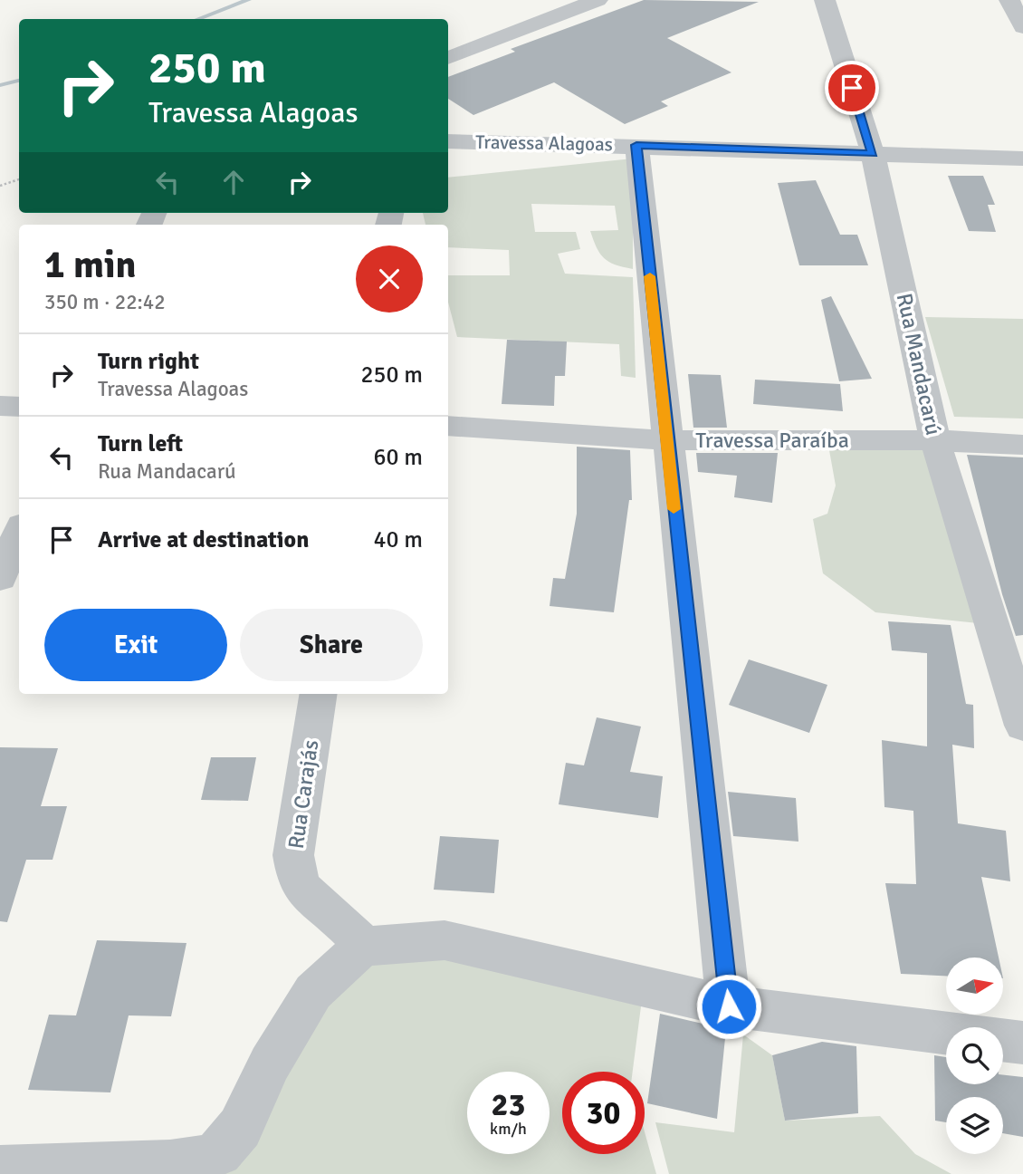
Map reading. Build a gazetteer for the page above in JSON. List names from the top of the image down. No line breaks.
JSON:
{"streets":{"street":["Travessa Alagoas","Rua Mandacarú","Travessa Paraíba","Rua Carajás"]},"crossings":[["Travessa Alagoas","Rua Mandacarú"],["Rua Mandacarú","Travessa Paraíba"]],"north":"right","page":{"turn":["250 m","Travessa Alagoas"],"heading":["1 min","350 m · 22:42"],"list":[{"name":"Turn right","note":"Travessa Alagoas","value":"250 m"},{"name":"Turn left","note":"Rua Mandacarú","value":"60 m"},{"name":"Arrive at destination","value":"40 m"}],"buttons":["Exit","Share"],"speed":"23 km/h","limit":"30"}}
